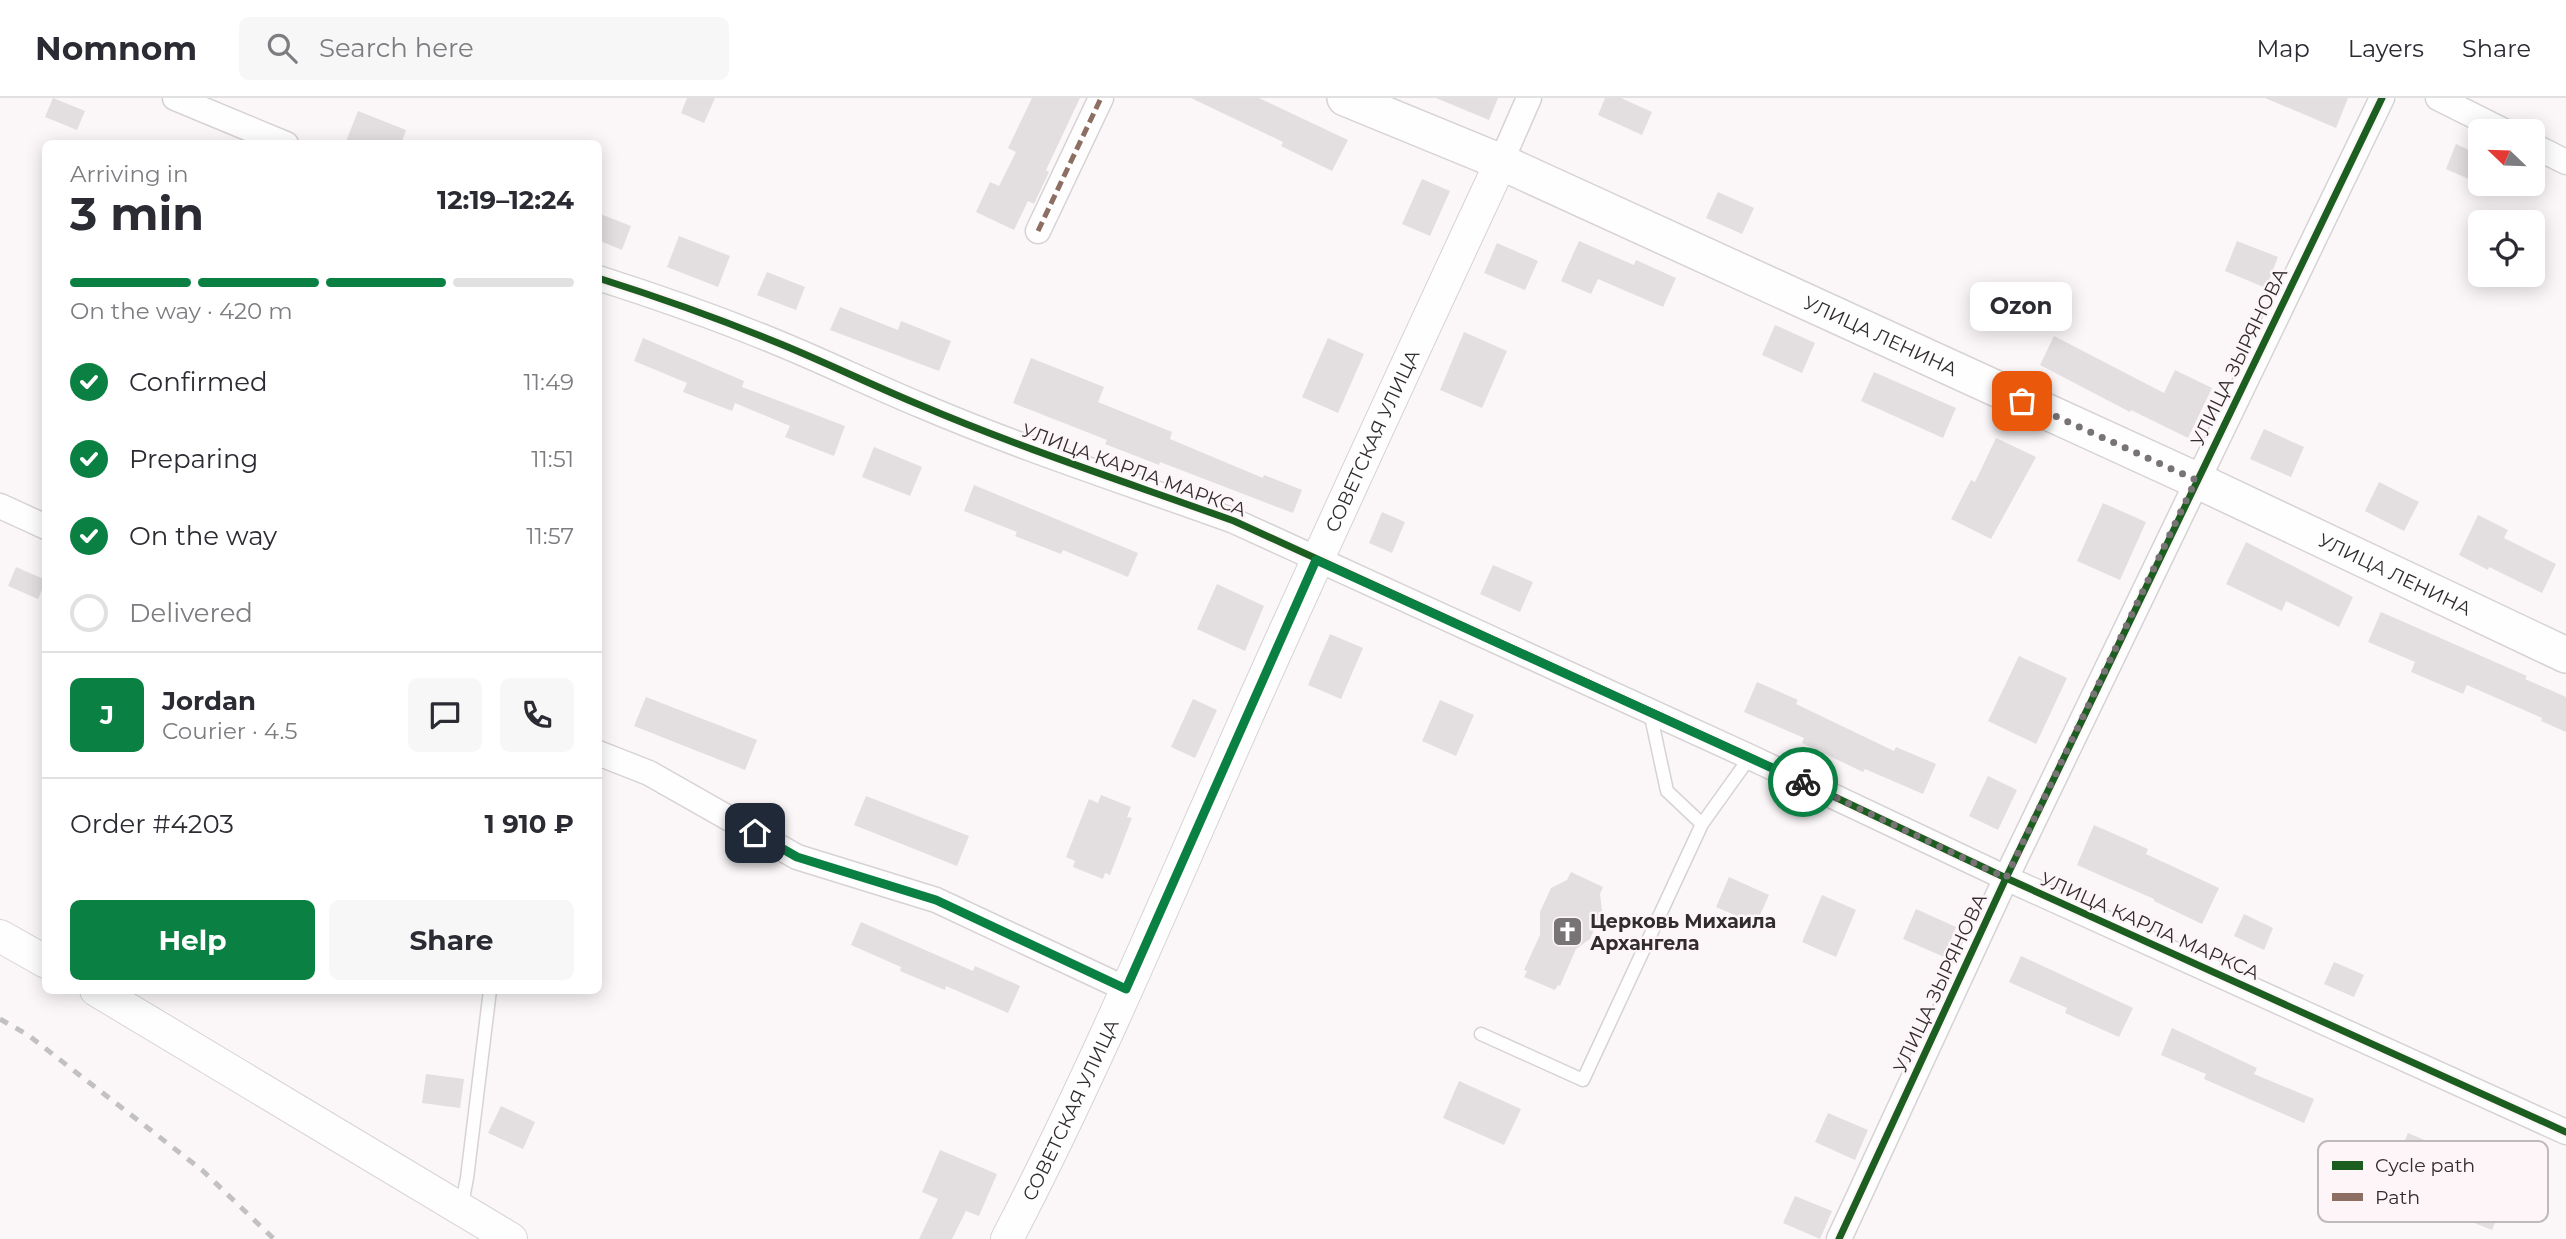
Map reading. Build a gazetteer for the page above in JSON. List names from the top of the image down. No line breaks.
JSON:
{"streets":{"main road":["УЛИЦА ЛЕНИНА"],"street":["УЛИЦА ЗЫРЯНОВА","СОВЕТСКАЯ УЛИЦА","УЛИЦА КАРЛА МАРКСА"]},"crossings":[["УЛИЦА ЛЕНИНА","УЛИЦА ЗЫРЯНОВА"],["УЛИЦА ЛЕНИНА","СОВЕТСКАЯ УЛИЦА"],["УЛИЦА ЗЫРЯНОВА","УЛИЦА КАРЛА МАРКСА"],["СОВЕТСКАЯ УЛИЦА","УЛИЦА КАРЛА МАРКСА"]],"places":{"other":["Ozon"],"church":["Церковь Михаила Архангела"]},"legend":["Cycle path","Path"],"north":"top left","page":{"header":"Nomnom","search":"Search here","nav":["Map","Layers","Share"],"heading":["3 min","Arriving in","12:19–12:24"],"panel":["Jordan","Courier · 4.5","Order #4203","1 910 ₽"],"bar":"On the way · 420 m","bubble":"Ozon","list":[["Confirmed","11:49"],["Preparing","11:51"],["On the way","11:57"],"Delivered"],"round":"J","buttons":["Help","Share"]}}
